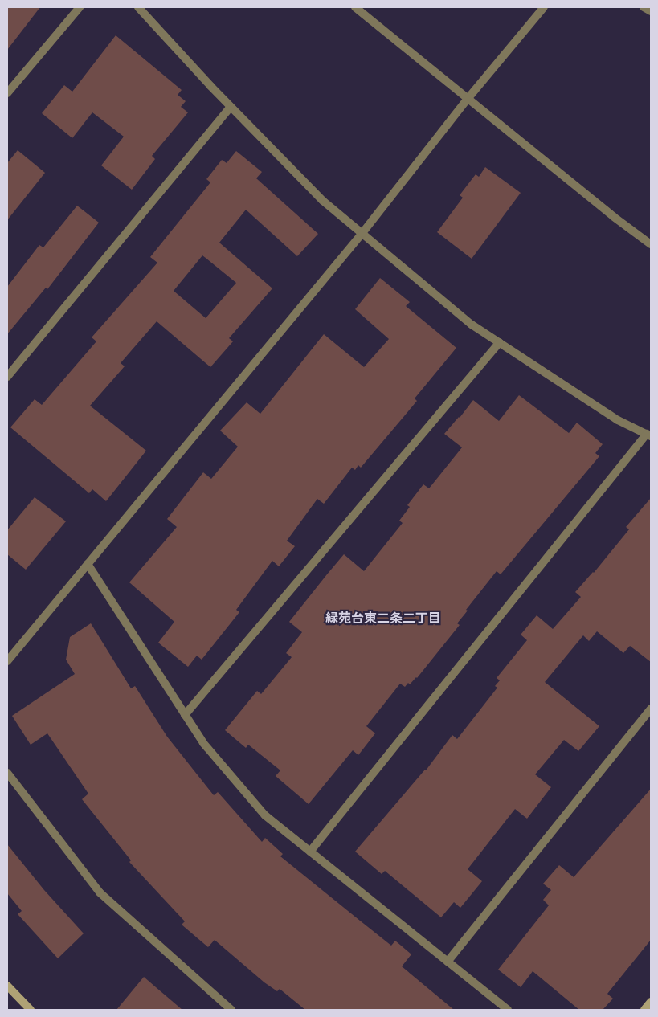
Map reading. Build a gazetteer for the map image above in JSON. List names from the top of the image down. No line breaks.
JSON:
{"districts":["緑苑台東二条二丁目"]}
